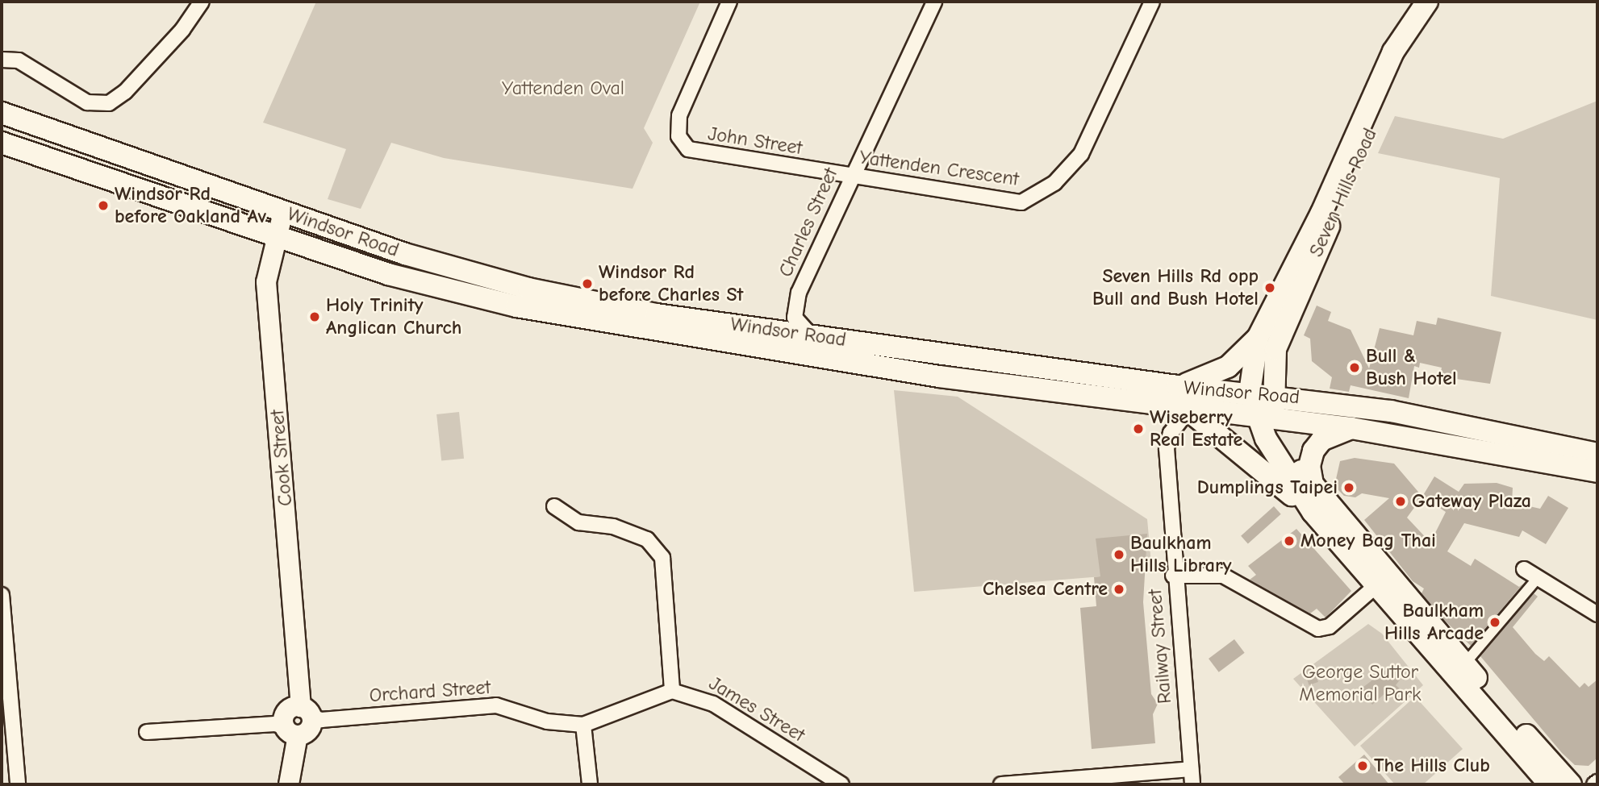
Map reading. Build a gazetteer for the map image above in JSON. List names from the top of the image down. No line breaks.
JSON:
{"streets":{"main road":["Seven Hills Road","Windsor Road","Cook Street"],"street":["John Street","Yattenden Crescent","Charles Street","Railway Street","Orchard Street","James Street"]},"crossings":[["John Street","Yattenden Crescent"],["John Street","Charles Street"],["Yattenden Crescent","Charles Street"],["Seven Hills Road","Windsor Road"],["Charles Street","Windsor Road"],["Windsor Road","Cook Street"],["Windsor Road","Railway Street"],["Cook Street","Orchard Street"]],"parks":["Yattenden Oval","George Suttor Memorial Park"],"places":["Windsor Rd before Oakland Av","Windsor Rd before Charles St","Seven Hills Rd opp Bull and Bush Hotel","Holy Trinity Anglican Church","Bull & Bush Hotel","Wiseberry Real Estate","Dumplings Taipei","Gateway Plaza","Money Bag Thai","Baulkham Hills Library","Chelsea Centre","Baulkham Hills Arcade","The Hills Club"]}
